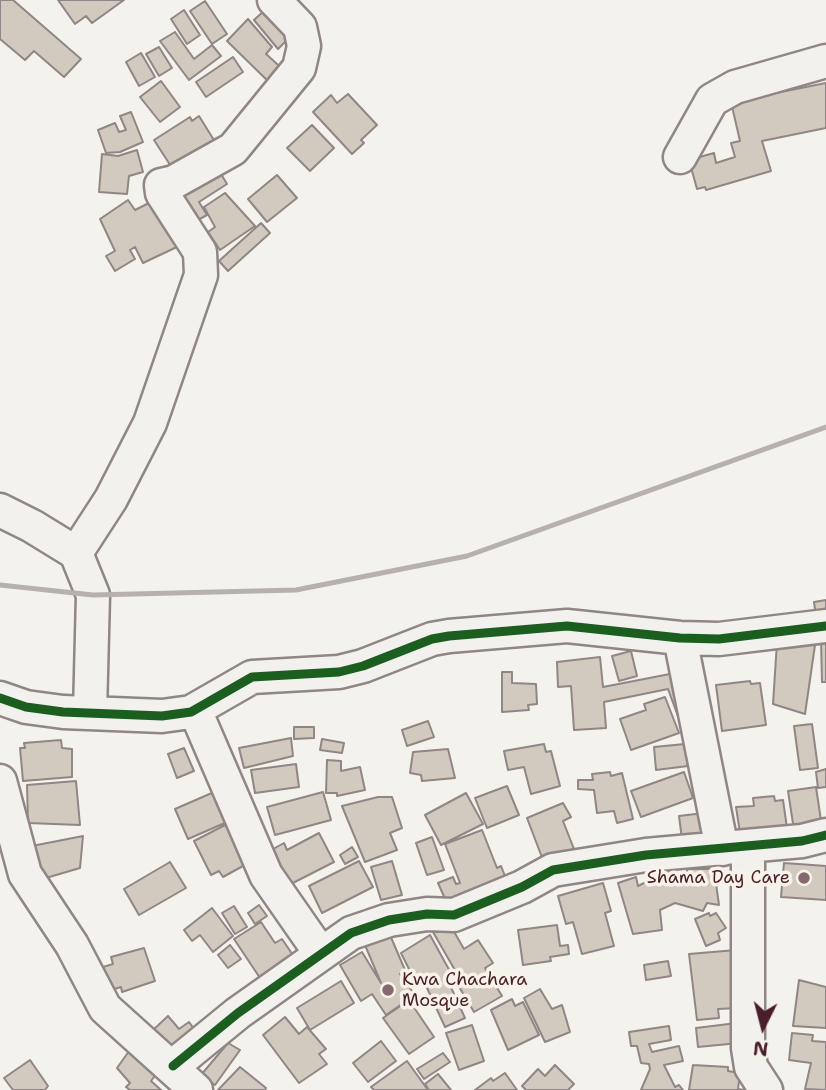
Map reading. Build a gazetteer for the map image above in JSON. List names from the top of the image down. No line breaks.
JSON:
{"places":["Shama Day Care","Kwa Chachara Mosque"],"north":"bottom"}
